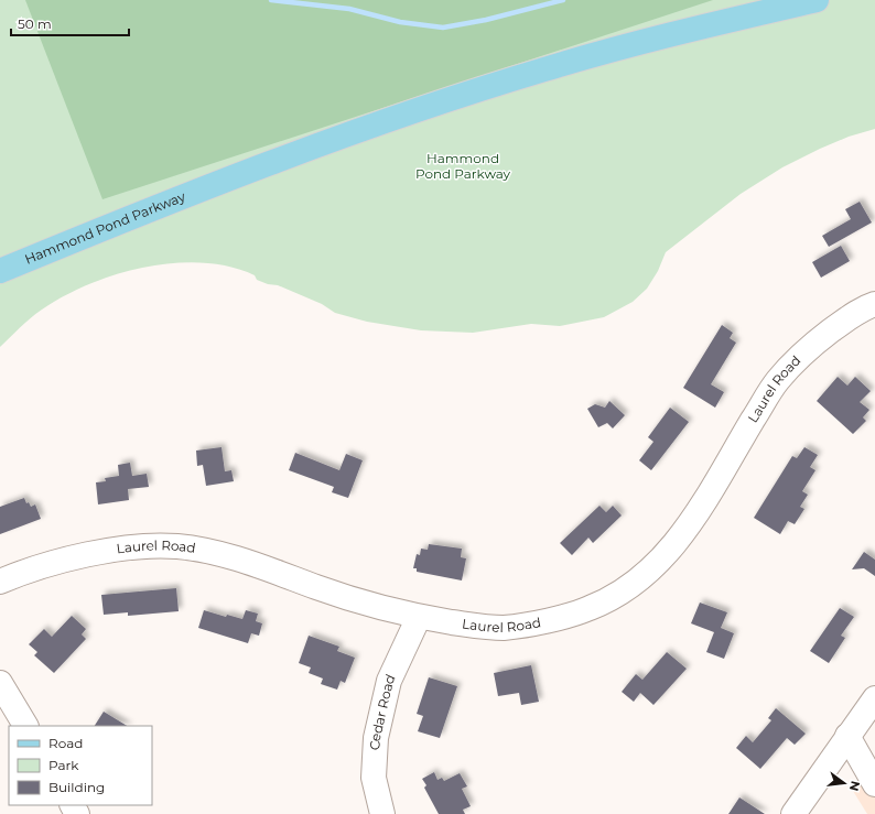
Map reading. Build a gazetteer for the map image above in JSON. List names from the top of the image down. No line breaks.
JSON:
{"streets":{"main road":["Hammond Pond Parkway"],"street":["Laurel Road","Cedar Road"]},"crossings":[["Laurel Road","Cedar Road"]],"parks":["Hammond Pond Parkway"],"legend":["Road","Park","Building"],"scale_bar":"50 m","north":"right"}
